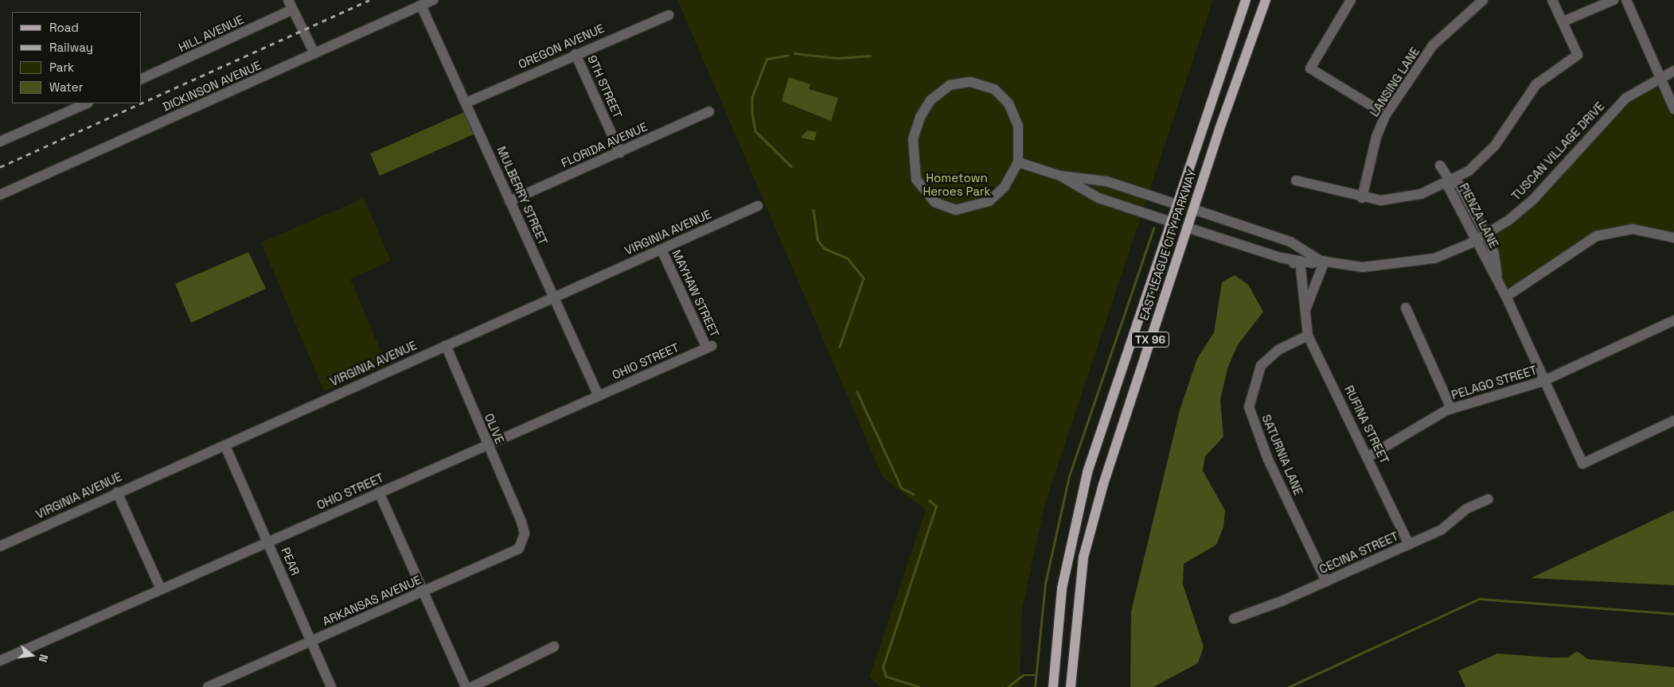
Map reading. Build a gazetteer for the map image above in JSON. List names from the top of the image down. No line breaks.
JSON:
{"streets":{"main road":["EAST LEAGUE CITY PARKWAY","TX 96"],"street":["HILL AVENUE","OREGON AVENUE","LANSING LANE","DICKINSON AVENUE","9TH STREET","FLORIDA AVENUE","TUSCAN VILLAGE DRIVE","MULBERRY STREET","PIENZA LANE","VIRGINIA AVENUE","MAYHAW STREET","OHIO STREET","PELAGO STREET","RUFINA STREET","OLIVE","SATURNIA LANE","CECINA STREET","PEAR","ARKANSAS AVENUE"]},"crossings":[["OREGON AVENUE","9TH STREET"],["OREGON AVENUE","MULBERRY STREET"],["DICKINSON AVENUE","MULBERRY STREET"],["9TH STREET","FLORIDA AVENUE"],["FLORIDA AVENUE","MULBERRY STREET"],["TUSCAN VILLAGE DRIVE","PIENZA LANE"],["TUSCAN VILLAGE DRIVE","EAST LEAGUE CITY PARKWAY"],["TUSCAN VILLAGE DRIVE","RUFINA STREET"],["MULBERRY STREET","VIRGINIA AVENUE"],["MULBERRY STREET","OHIO STREET"],["PIENZA LANE","PELAGO STREET"],["VIRGINIA AVENUE","MAYHAW STREET"],["VIRGINIA AVENUE","OLIVE"],["VIRGINIA AVENUE","PEAR"],["MAYHAW STREET","OHIO STREET"],["OHIO STREET","OLIVE"],["OHIO STREET","PEAR"],["PELAGO STREET","RUFINA STREET"],["RUFINA STREET","SATURNIA LANE"],["RUFINA STREET","CECINA STREET"],["OLIVE","ARKANSAS AVENUE"],["SATURNIA LANE","CECINA STREET"],["PEAR","ARKANSAS AVENUE"]],"parks":["Hometown Heroes Park"],"legend":["Road","Railway","Park","Water"],"north":"right"}
